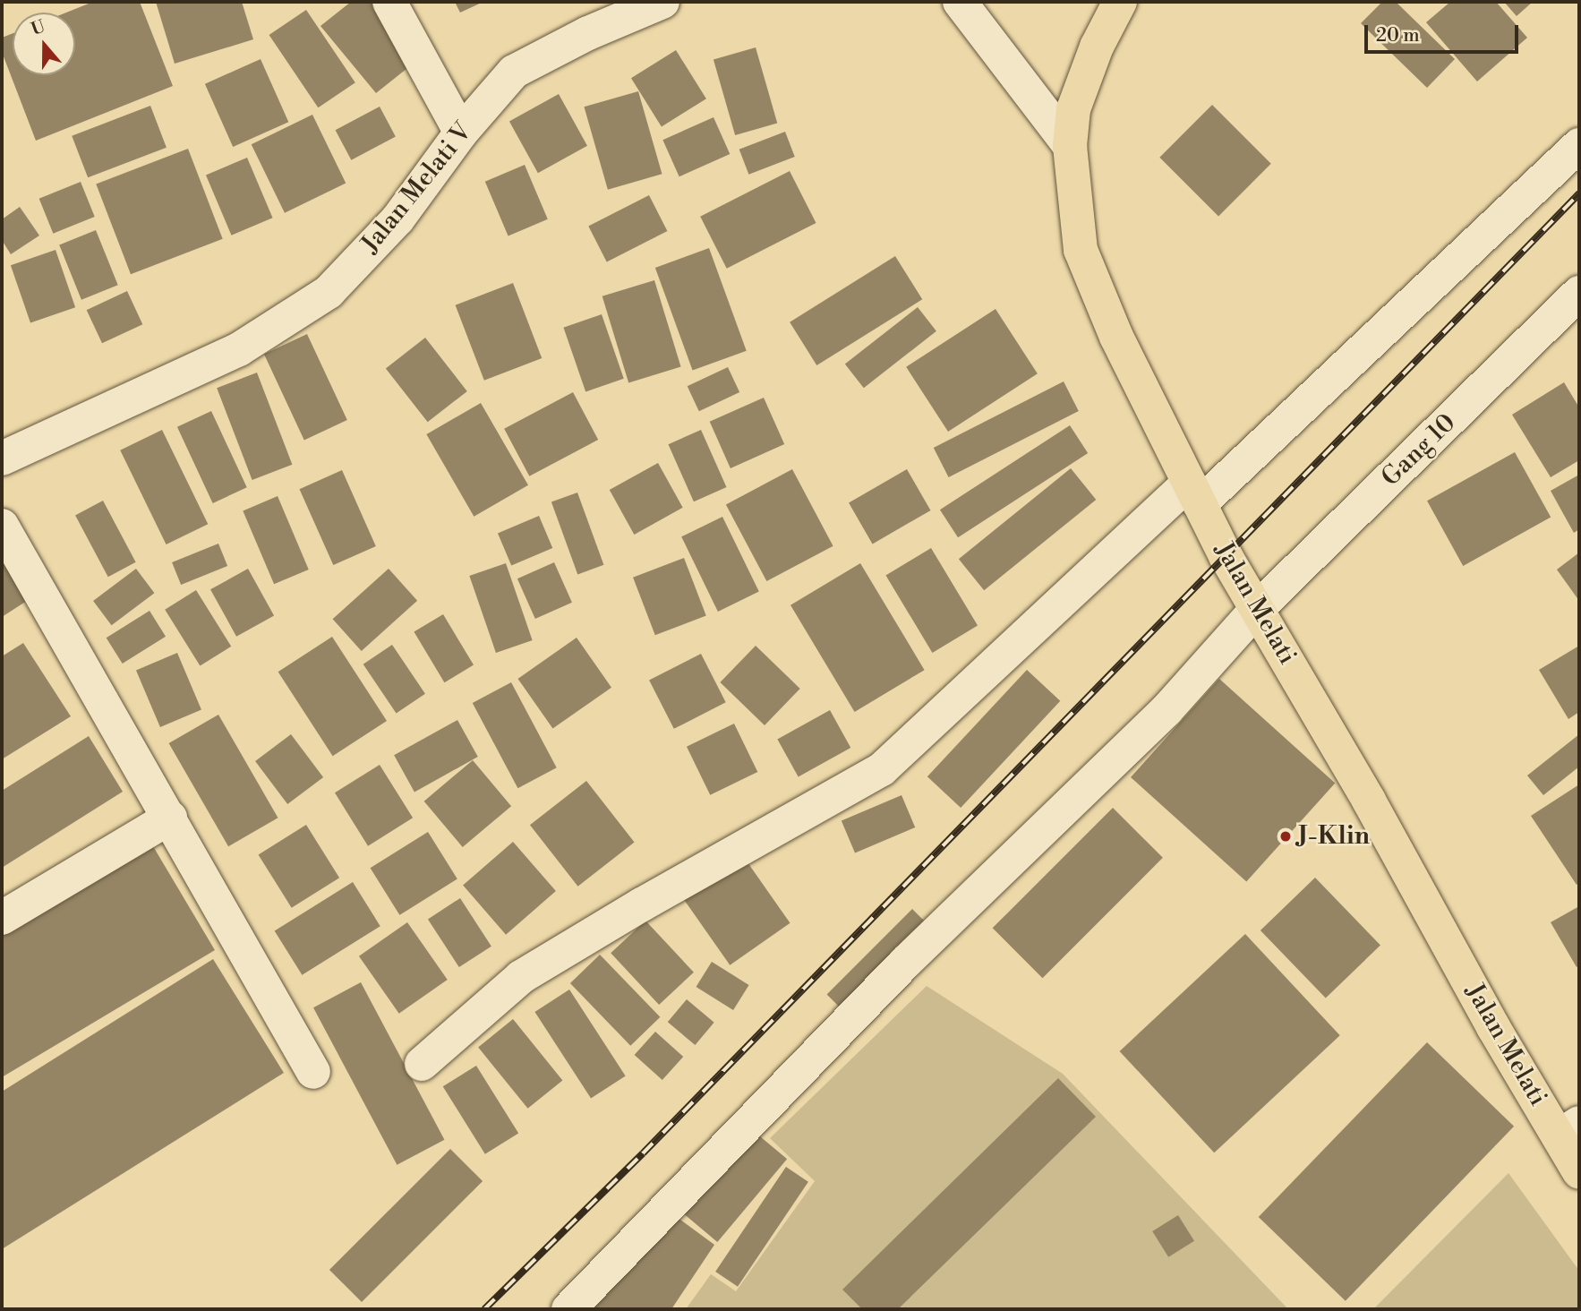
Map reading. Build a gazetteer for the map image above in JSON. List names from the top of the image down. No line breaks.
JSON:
{"streets":{"main road":["Jalan Melati"],"street":["Jalan Melati V","Gang 10"]},"crossings":[["Gang 10","Jalan Melati"]],"places":["J-Klin"],"scale_bar":"20 m","north":"top"}
